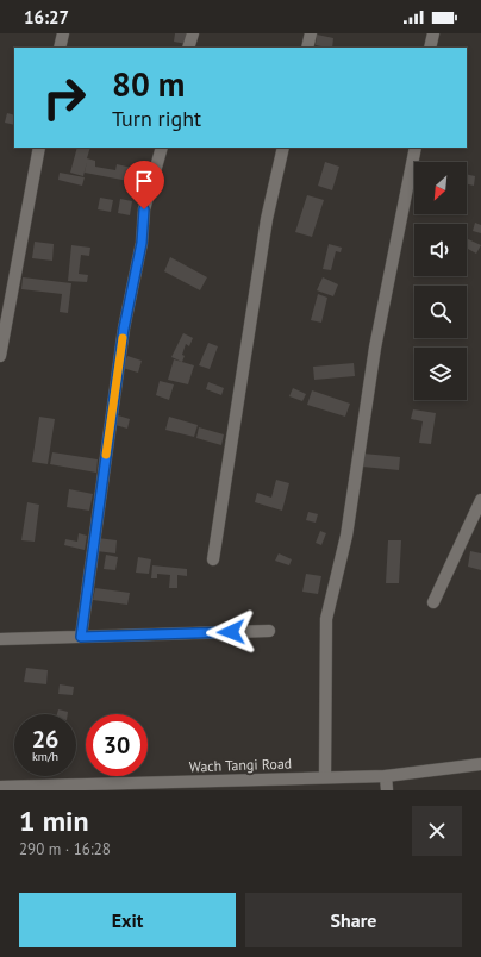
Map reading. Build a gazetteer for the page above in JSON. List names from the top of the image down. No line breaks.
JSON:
{"streets":{"street":["Wach Tangi Road"]},"north":"bottom left","page":{"status":"16:27","turn":["80 m","Turn right"],"speed":"26 km/h","limit":"30","heading":["1 min","290 m · 16:28"],"buttons":["Exit","Share"]}}
